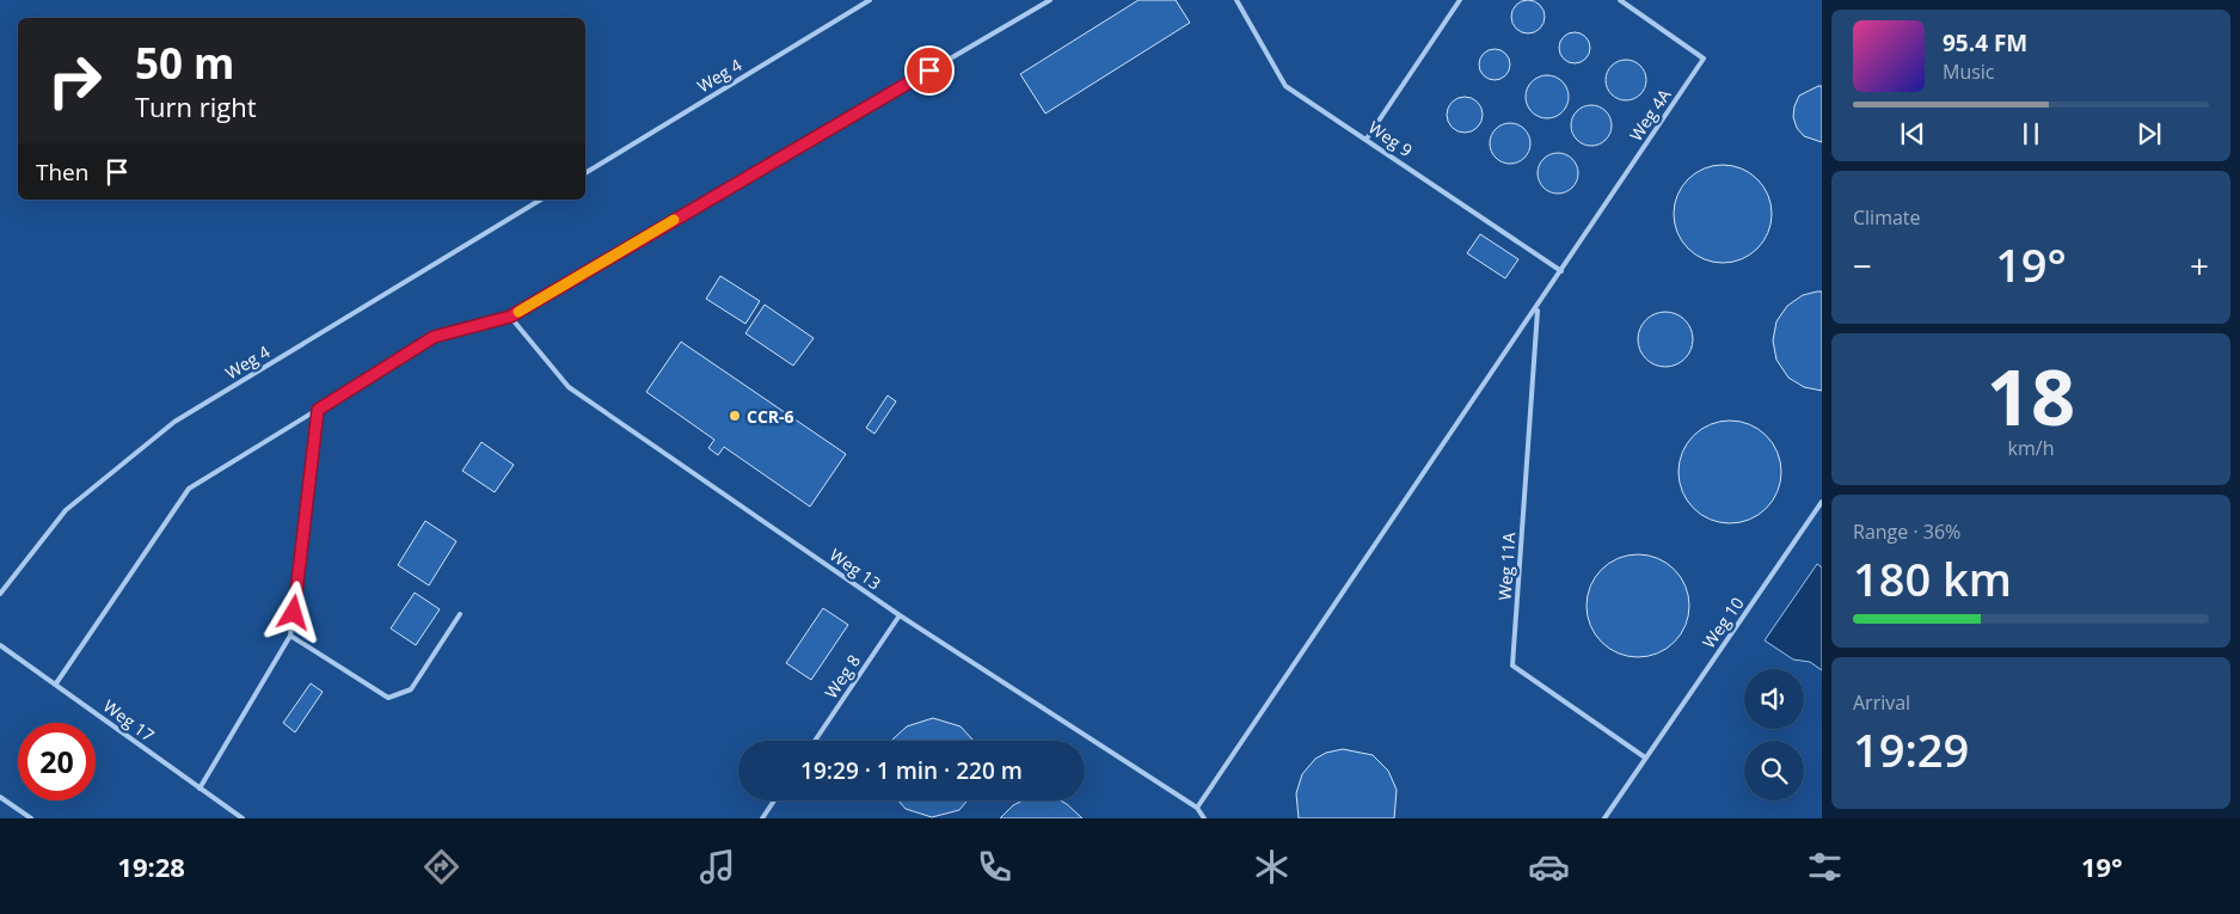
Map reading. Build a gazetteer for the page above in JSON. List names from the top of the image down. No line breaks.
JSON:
{"streets":{"lane":["Weg 4","Weg 4A","Weg 9","Weg 11A","Weg 13","Weg 10","Weg 8","Weg 17"]},"crossings":[["Weg 4A","Weg 9"],["Weg 11A","Weg 10"],["Weg 13","Weg 8"]],"places":["CCR-6"],"page":{"turn":["50 m","Turn right"],"song":["95.4 FM","Music"],"then":"Then","tile":["Climate",["18","km/h"],["Range · 36%","180 km"],["Arrival","19:29"]],"heat":["−","19°","+"],"limit":"20","trip":"19:29 · 1 min · 220 m","tabs":["19:28","19°"]}}
